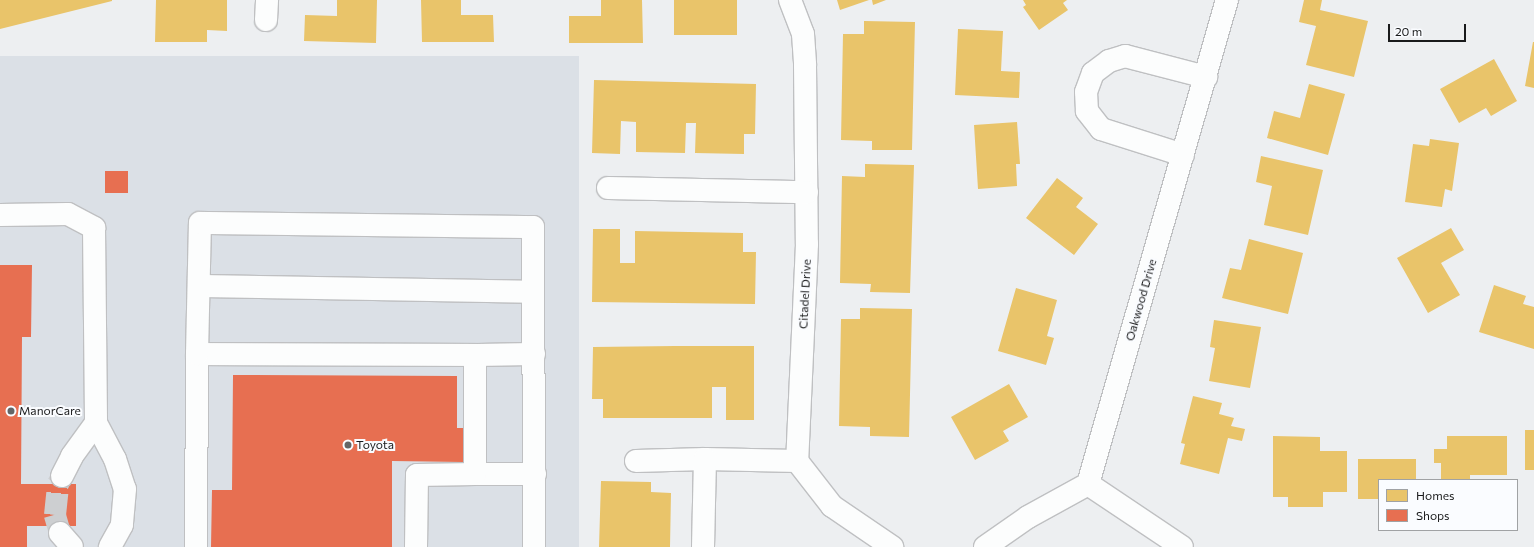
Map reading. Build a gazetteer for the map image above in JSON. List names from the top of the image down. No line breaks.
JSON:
{"streets":{"street":["Citadel Drive","Oakwood Drive"]},"places":["ManorCare","Toyota"],"legend":["Homes","Shops"],"scale_bar":"20 m"}
